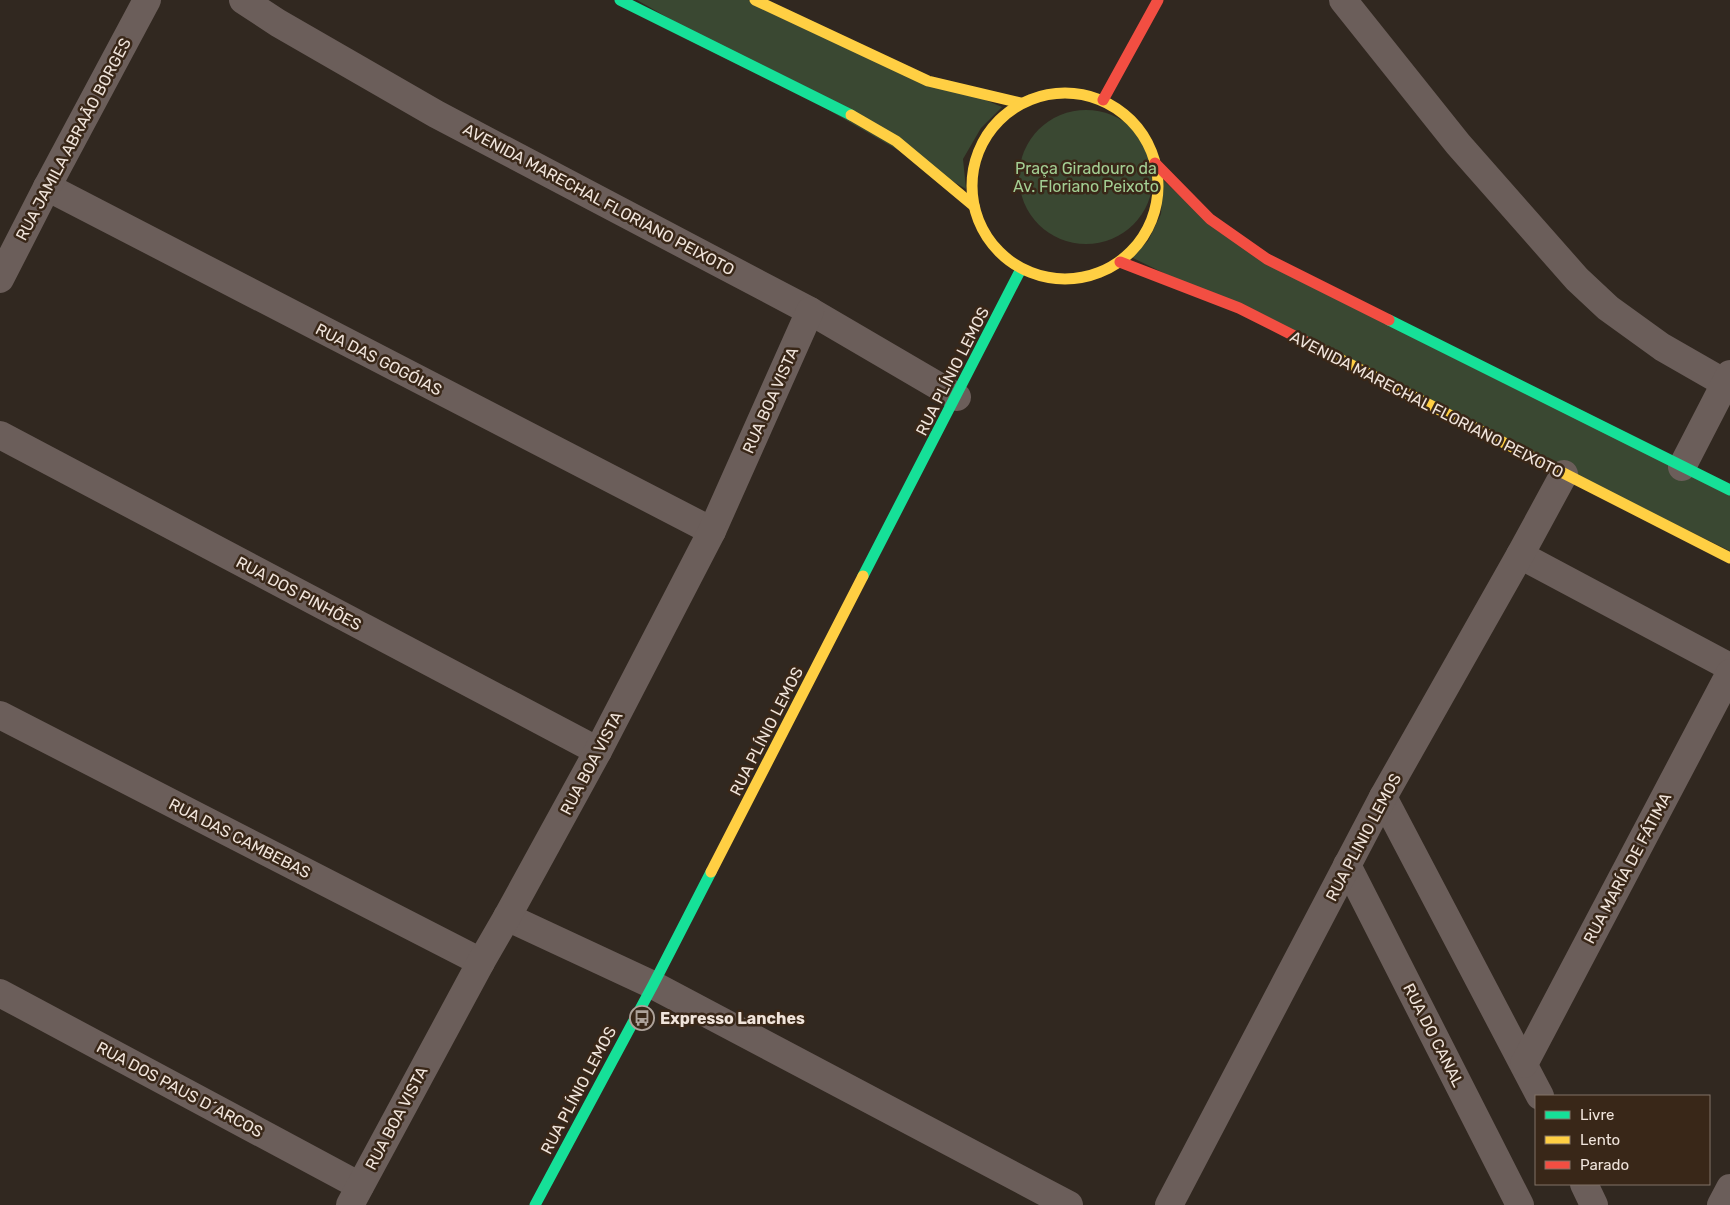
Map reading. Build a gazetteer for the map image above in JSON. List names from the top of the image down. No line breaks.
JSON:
{"streets":{"main road":["AVENIDA MARECHAL FLORIANO PEIXOTO","RUA PLÍNIO LEMOS"],"street":["RUA JAMILA ABRAÃO BORGES","RUA DAS GOGÓIAS","RUA BOA VISTA","RUA DOS PINHÕES","RUA PLINIO LEMOS","RUA DAS CAMBEBAS","RUA MARÍA DE FÁTIMA","RUA DO CANAL","RUA DOS PAUS D´ARCOS"]},"crossings":[["RUA JAMILA ABRAÃO BORGES","RUA DAS GOGÓIAS"],["AVENIDA MARECHAL FLORIANO PEIXOTO","RUA PLÍNIO LEMOS"],["AVENIDA MARECHAL FLORIANO PEIXOTO","RUA BOA VISTA"],["AVENIDA MARECHAL FLORIANO PEIXOTO","RUA PLINIO LEMOS"],["RUA DAS GOGÓIAS","RUA BOA VISTA"],["RUA BOA VISTA","RUA DOS PINHÕES"],["RUA BOA VISTA","RUA DAS CAMBEBAS"],["RUA BOA VISTA","RUA DOS PAUS D´ARCOS"],["RUA PLINIO LEMOS","RUA DO CANAL"]],"parks":["Praça Giradouro da Av. Floriano Peixoto"],"places":{"bus stop":["Expresso Lanches"]},"legend":["Livre","Lento","Parado"]}
